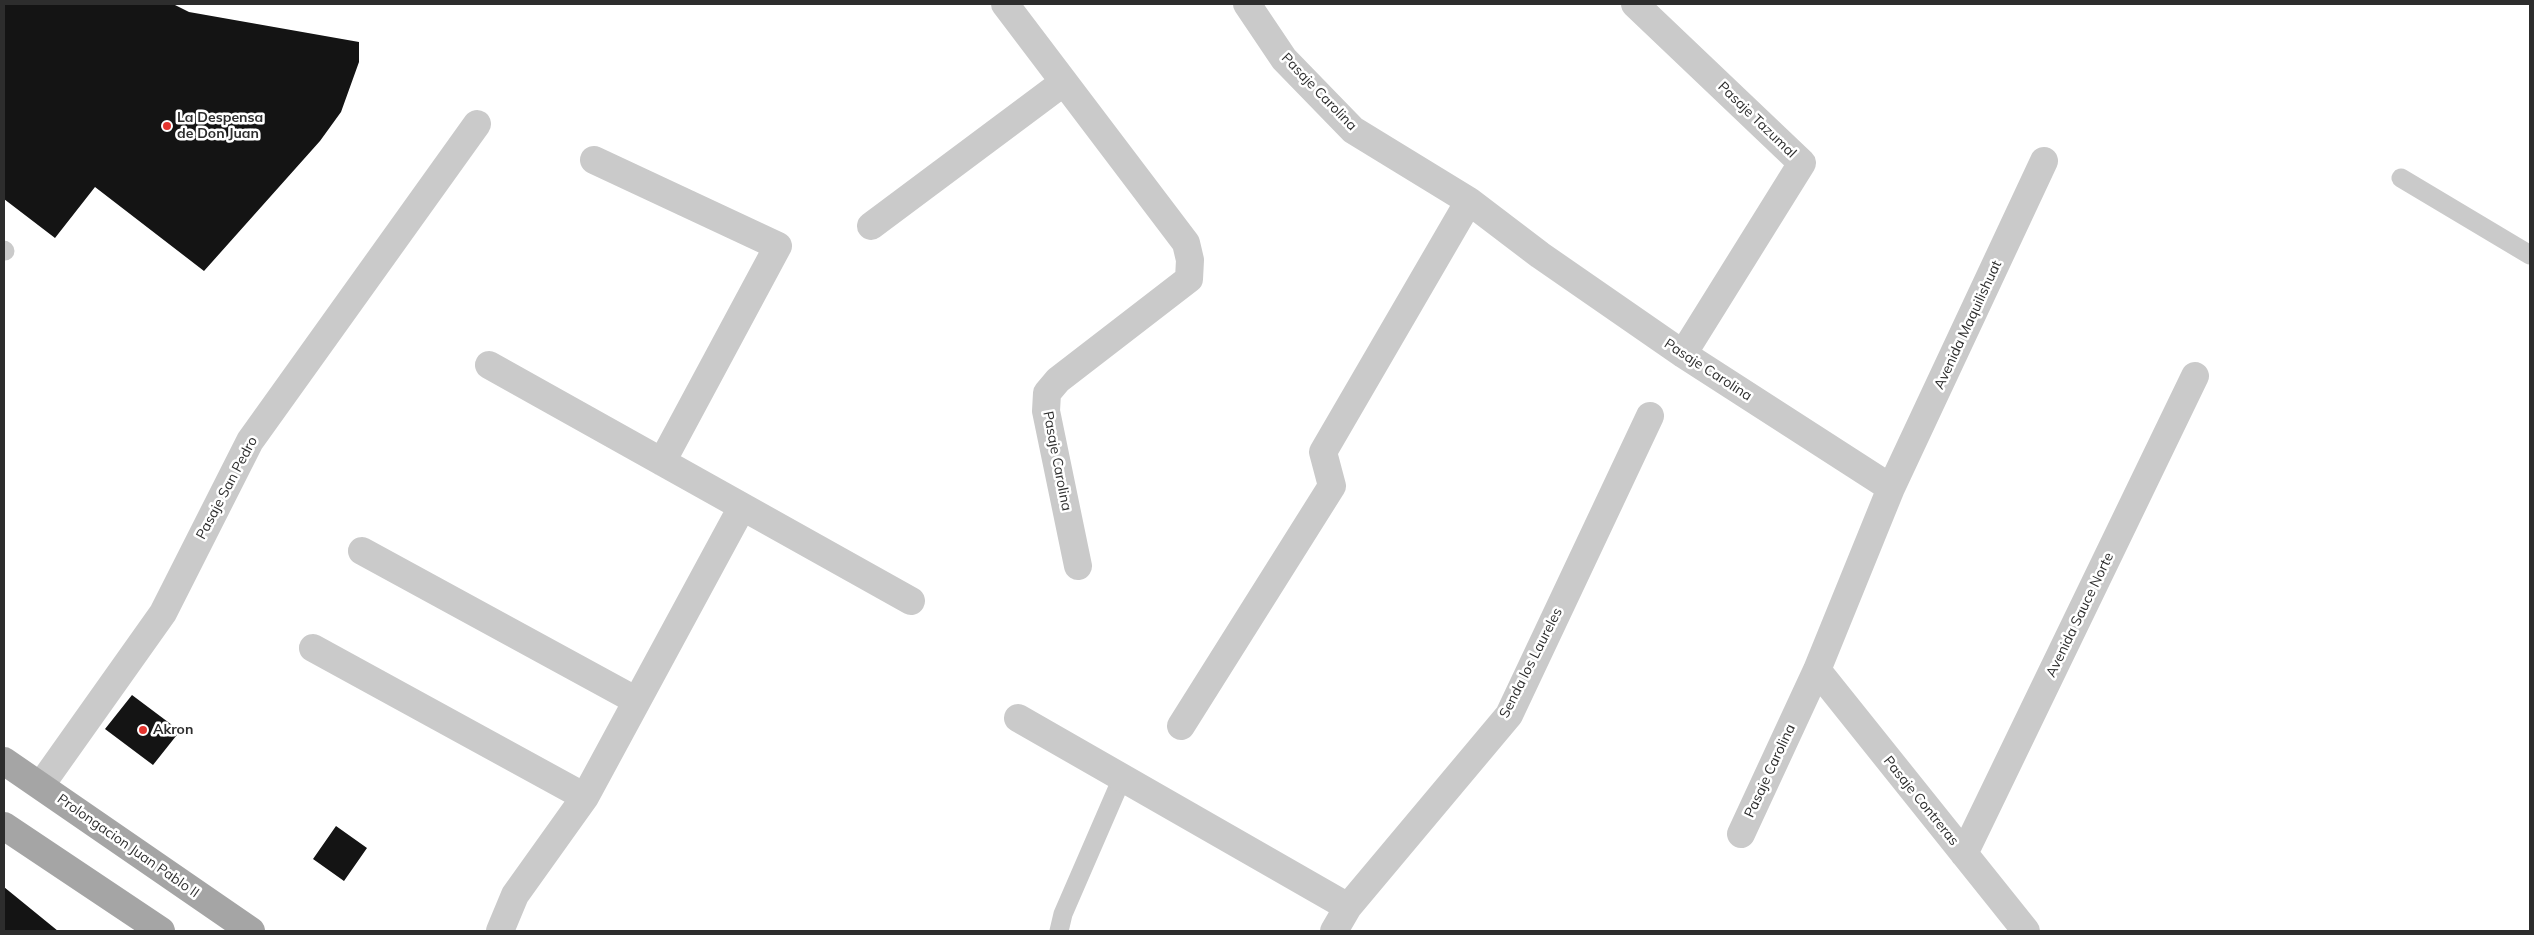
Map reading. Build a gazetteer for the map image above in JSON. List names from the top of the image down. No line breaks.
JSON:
{"streets":{"main road":["Prolongacion Juan Pablo II"],"street":["Pasaje Carolina","Pasaje Tazumal","Avenida Maquilishuat","Pasaje San Pedro","Avenida Sauce Norte","Senda los Laureles","Pasaje Contreras"]},"crossings":[["Pasaje Carolina","Pasaje Tazumal"],["Pasaje Carolina","Avenida Maquilishuat"],["Pasaje Carolina","Pasaje Contreras"],["Pasaje San Pedro","Prolongacion Juan Pablo II"],["Avenida Sauce Norte","Pasaje Contreras"]],"places":["La Despensa de Don Juan","Akron"]}
